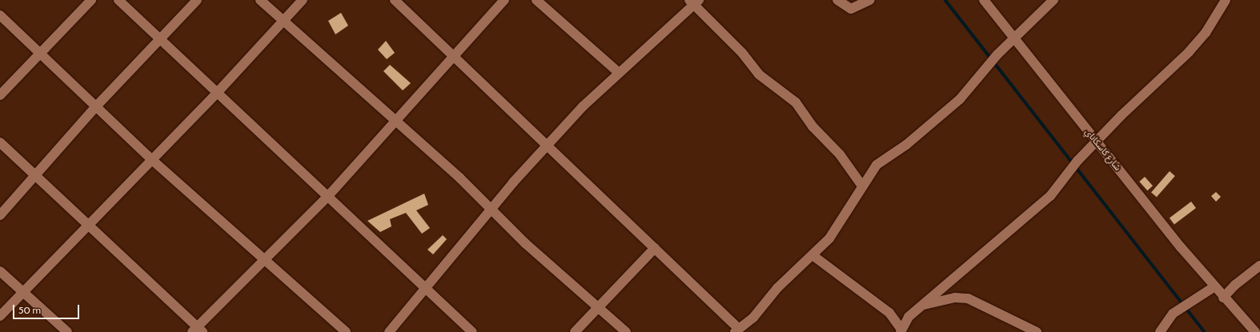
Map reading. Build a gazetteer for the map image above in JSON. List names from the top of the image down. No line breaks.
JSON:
{"streets":{"street":["شارع كاسكاناي"]},"scale_bar":"50 m"}
